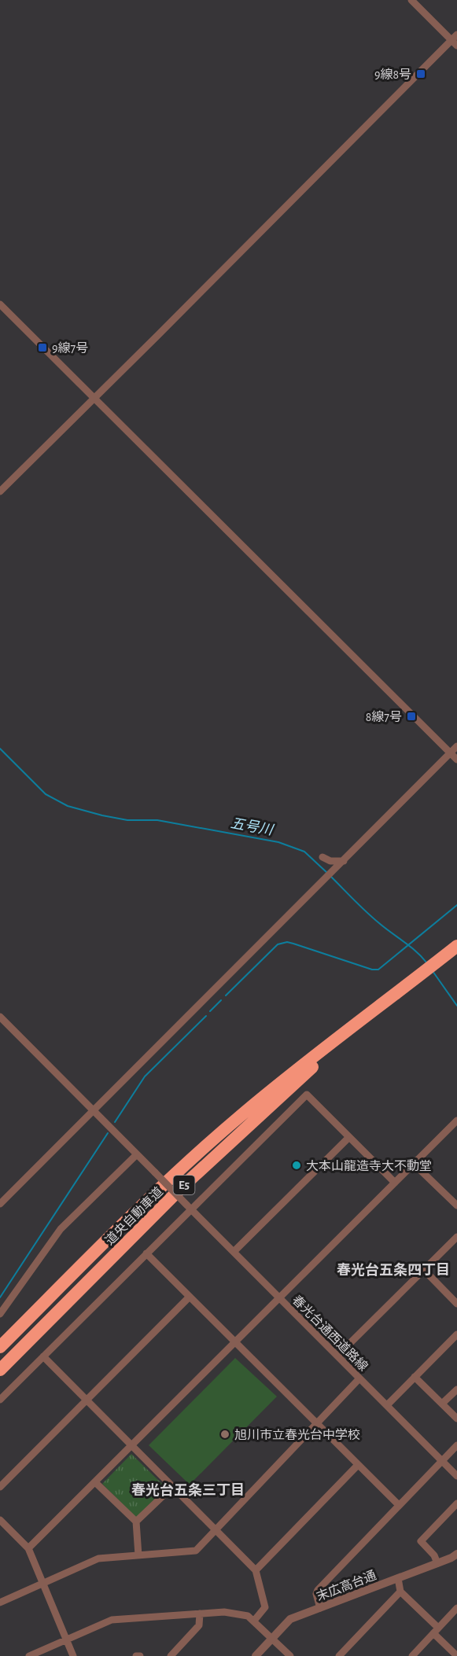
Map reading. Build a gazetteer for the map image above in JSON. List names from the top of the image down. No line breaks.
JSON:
{"streets":{"highway":["E5","道央自動車道"],"street":["春光台通西道路線","末広高台通"]},"districts":["春光台五条四丁目","春光台五条三丁目"],"water":["五号川"],"places":{"transit":["9線8号","9線7号","8線7号"],"other":["大本山龍造寺大不動堂","旭川市立春光台中学校"]}}
